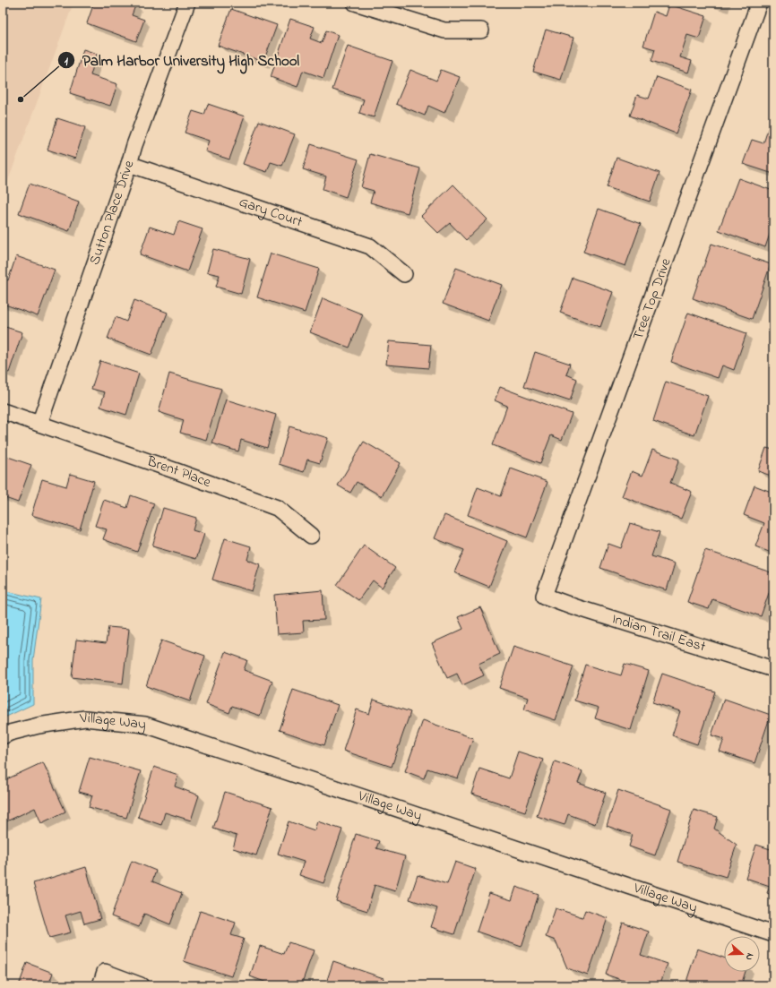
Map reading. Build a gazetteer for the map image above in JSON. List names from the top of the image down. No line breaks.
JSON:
{"streets":{"street":["Sutton Place Drive","Gary Court","Tree Top Drive","Brent Place","Indian Trail East","Village Way"]},"crossings":[["Sutton Place Drive","Gary Court"],["Sutton Place Drive","Brent Place"],["Tree Top Drive","Indian Trail East"]],"places":["Palm Harbor University High School"],"north":"right"}
